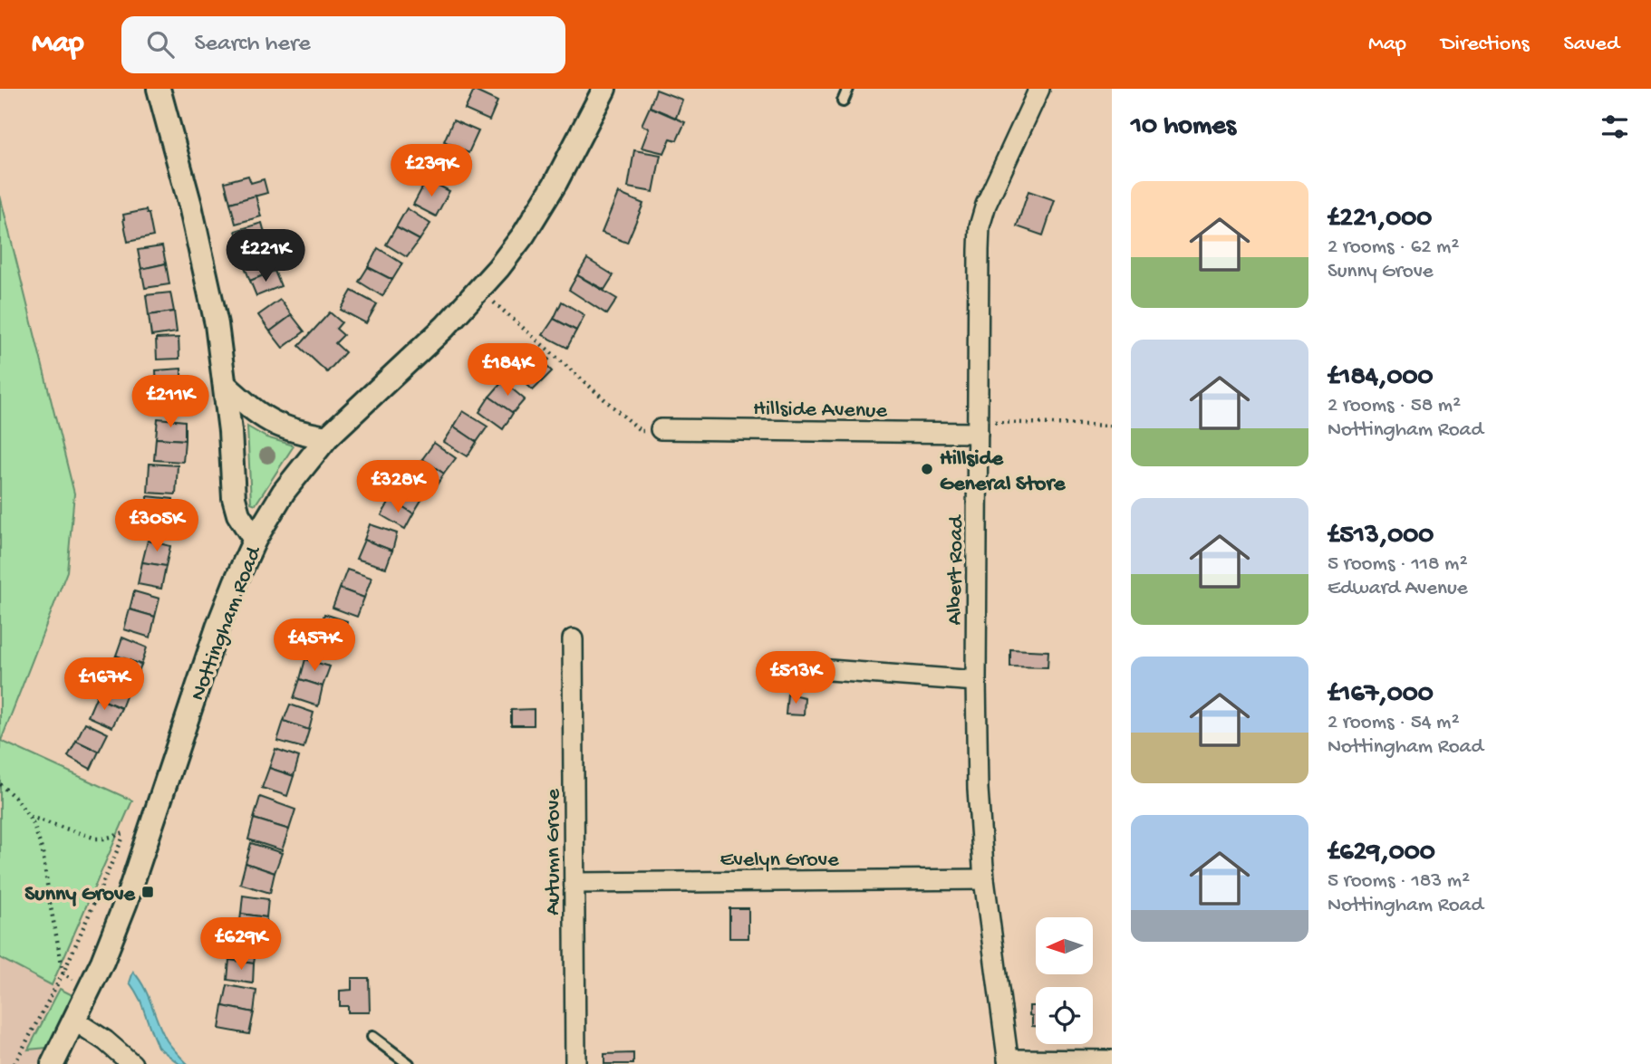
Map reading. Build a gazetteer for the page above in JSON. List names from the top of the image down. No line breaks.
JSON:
{"streets":{"street":["Hillside Avenue","Albert Road","Nottingham Road","Autumn Grove","Evelyn Grove"]},"crossings":[["Hillside Avenue","Albert Road"],["Albert Road","Evelyn Grove"],["Autumn Grove","Evelyn Grove"]],"places":{"other":["Hillside General Store"],"transit":["Sunny Grove"]},"north":"left","page":{"header":"Map","search":"Search here","nav":["Map","Directions","Saved"],"heading":"10 homes","price":["£239K","£221K","£184K","£211K","£328K","£305K","£457K","£513K","£167K","£629K"],"list":[{"name":"£221,000","note":"2 rooms · 62 m² · Sunny Grove"},{"name":"£184,000","note":"2 rooms · 58 m² · Nottingham Road"},{"name":"£513,000","note":"5 rooms · 118 m² · Edward Avenue"},{"name":"£167,000","note":"2 rooms · 54 m² · Nottingham Road"},{"name":"£629,000","note":"5 rooms · 183 m² · Nottingham Road"}]}}
